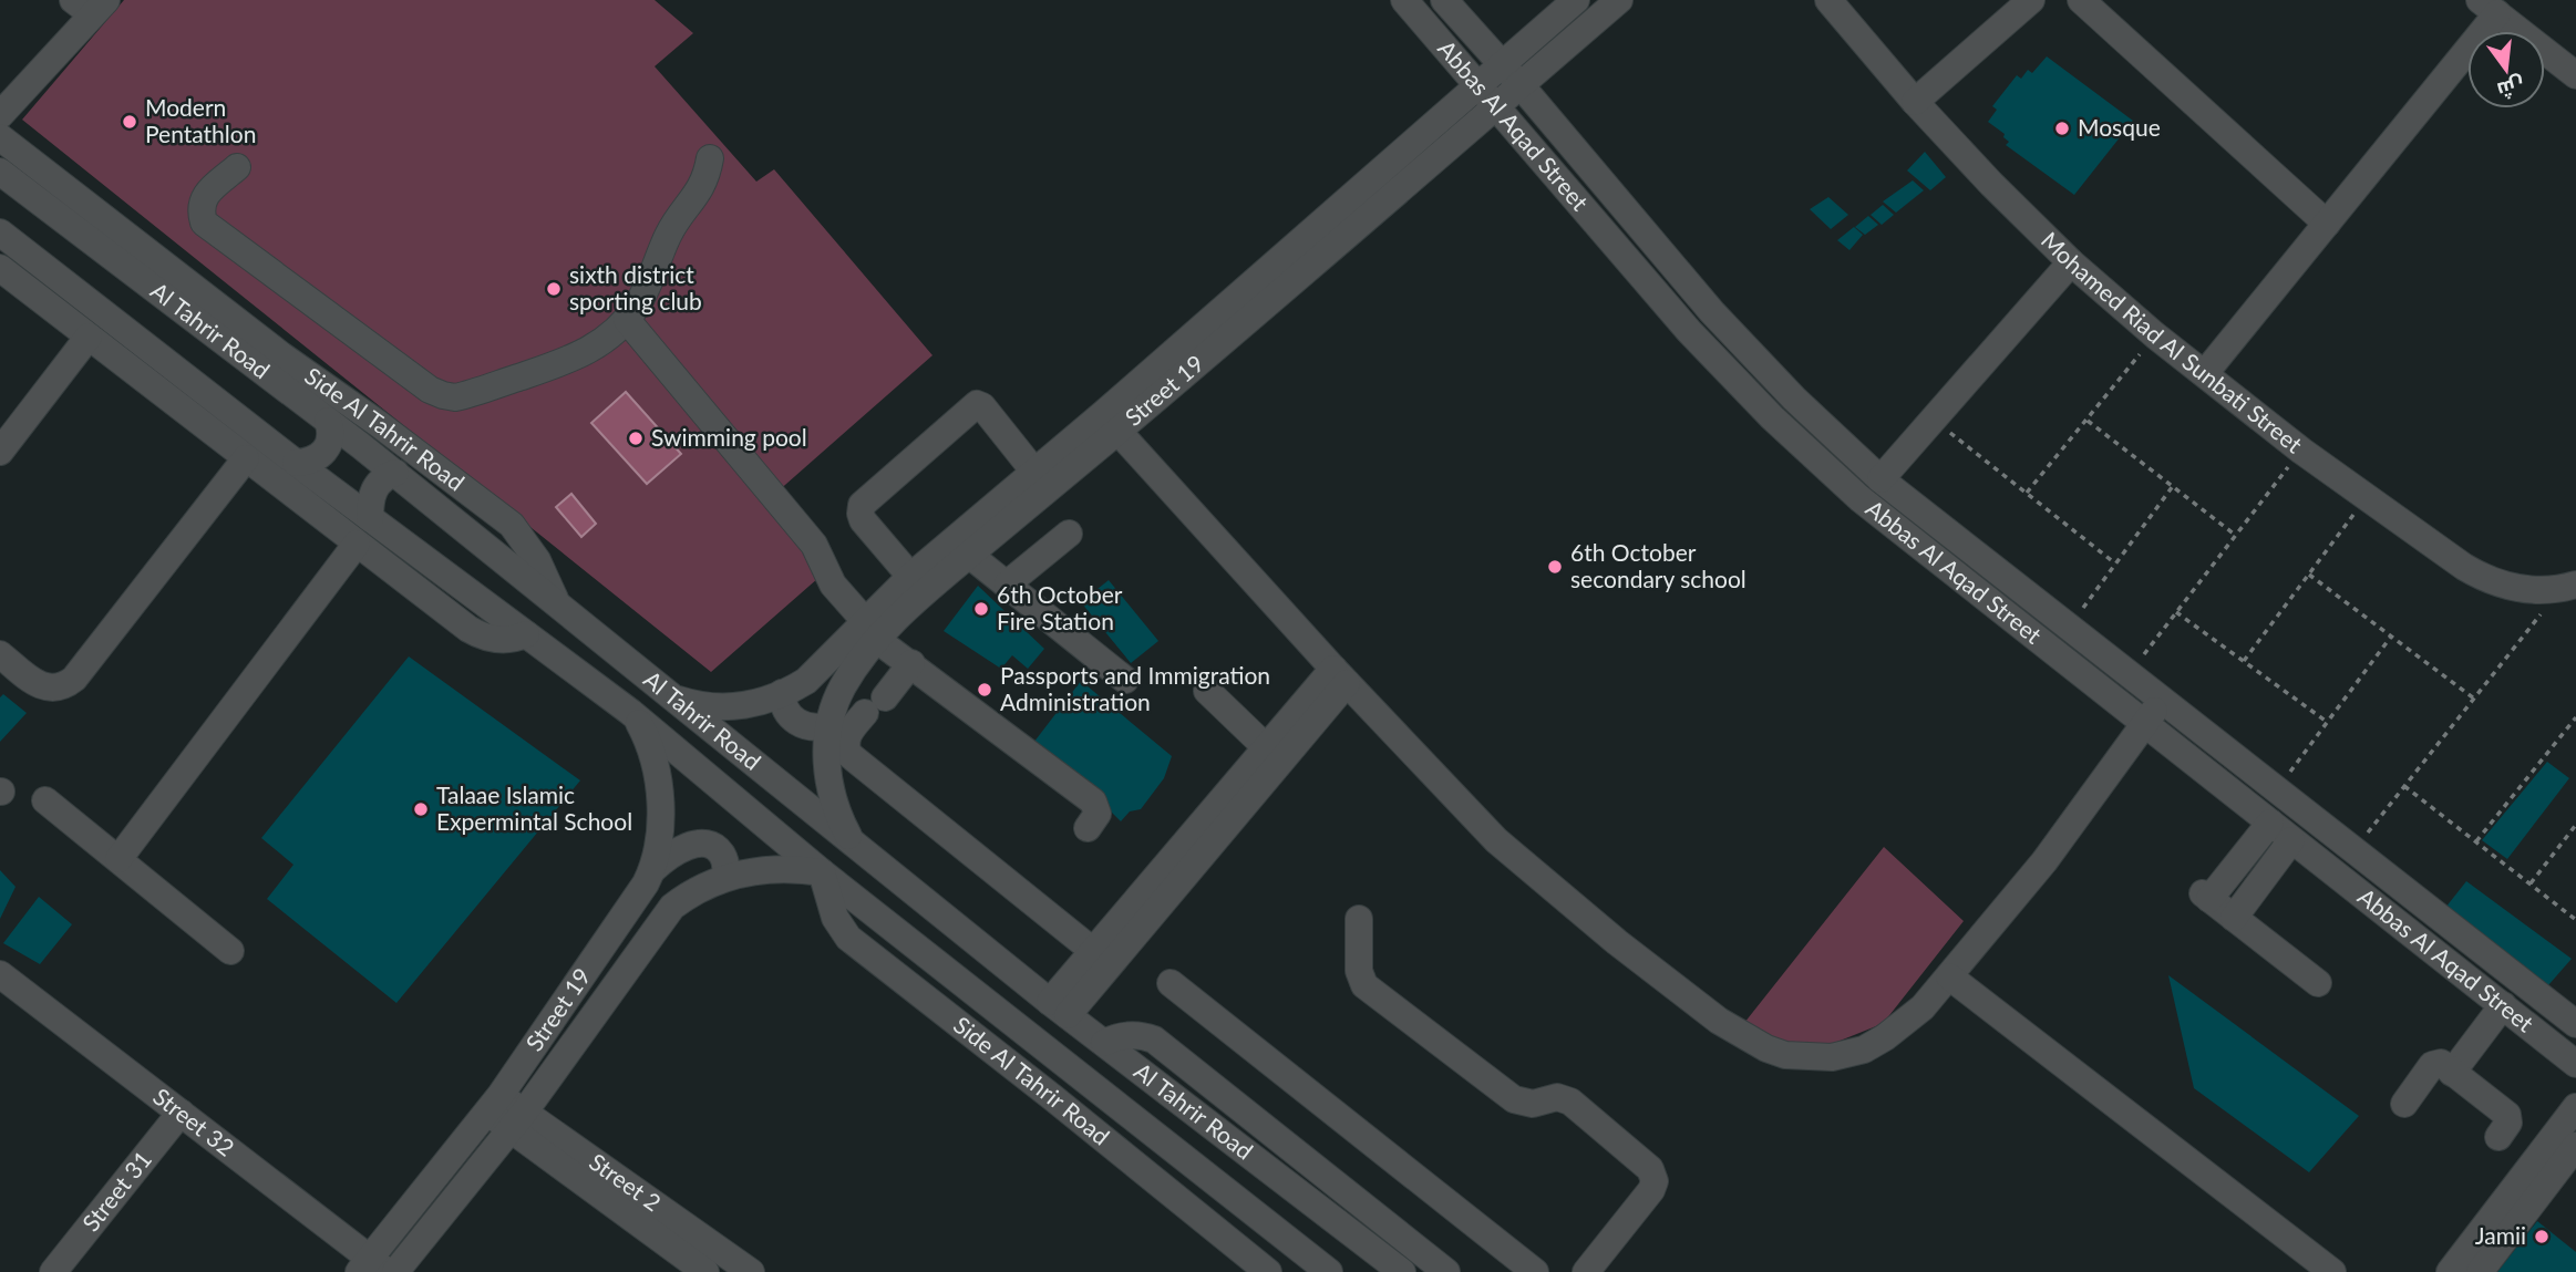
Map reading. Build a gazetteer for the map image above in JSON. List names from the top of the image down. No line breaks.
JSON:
{"streets":{"street":["Abbas Al Aqad Street","Al Tahrir Road","Mohamed Riad Al Sunbati Street","Street 19","Side Al Tahrir Road","Street 32","Street 2","Street 31"]},"crossings":[["Abbas Al Aqad Street","Street 19"],["Al Tahrir Road","Street 19"],["Al Tahrir Road","Side Al Tahrir Road"],["Street 19","Side Al Tahrir Road"],["Street 19","Street 32"],["Street 19","Street 2"],["Street 32","Street 31"]],"places":["Modern Pentathlon","Mosque","sixth district sporting club","Swimming pool","6th October secondary school","6th October Fire Station","Passports and Immigration Administration","Talaae Islamic Expermintal School","Jamii"],"north":"bottom"}
